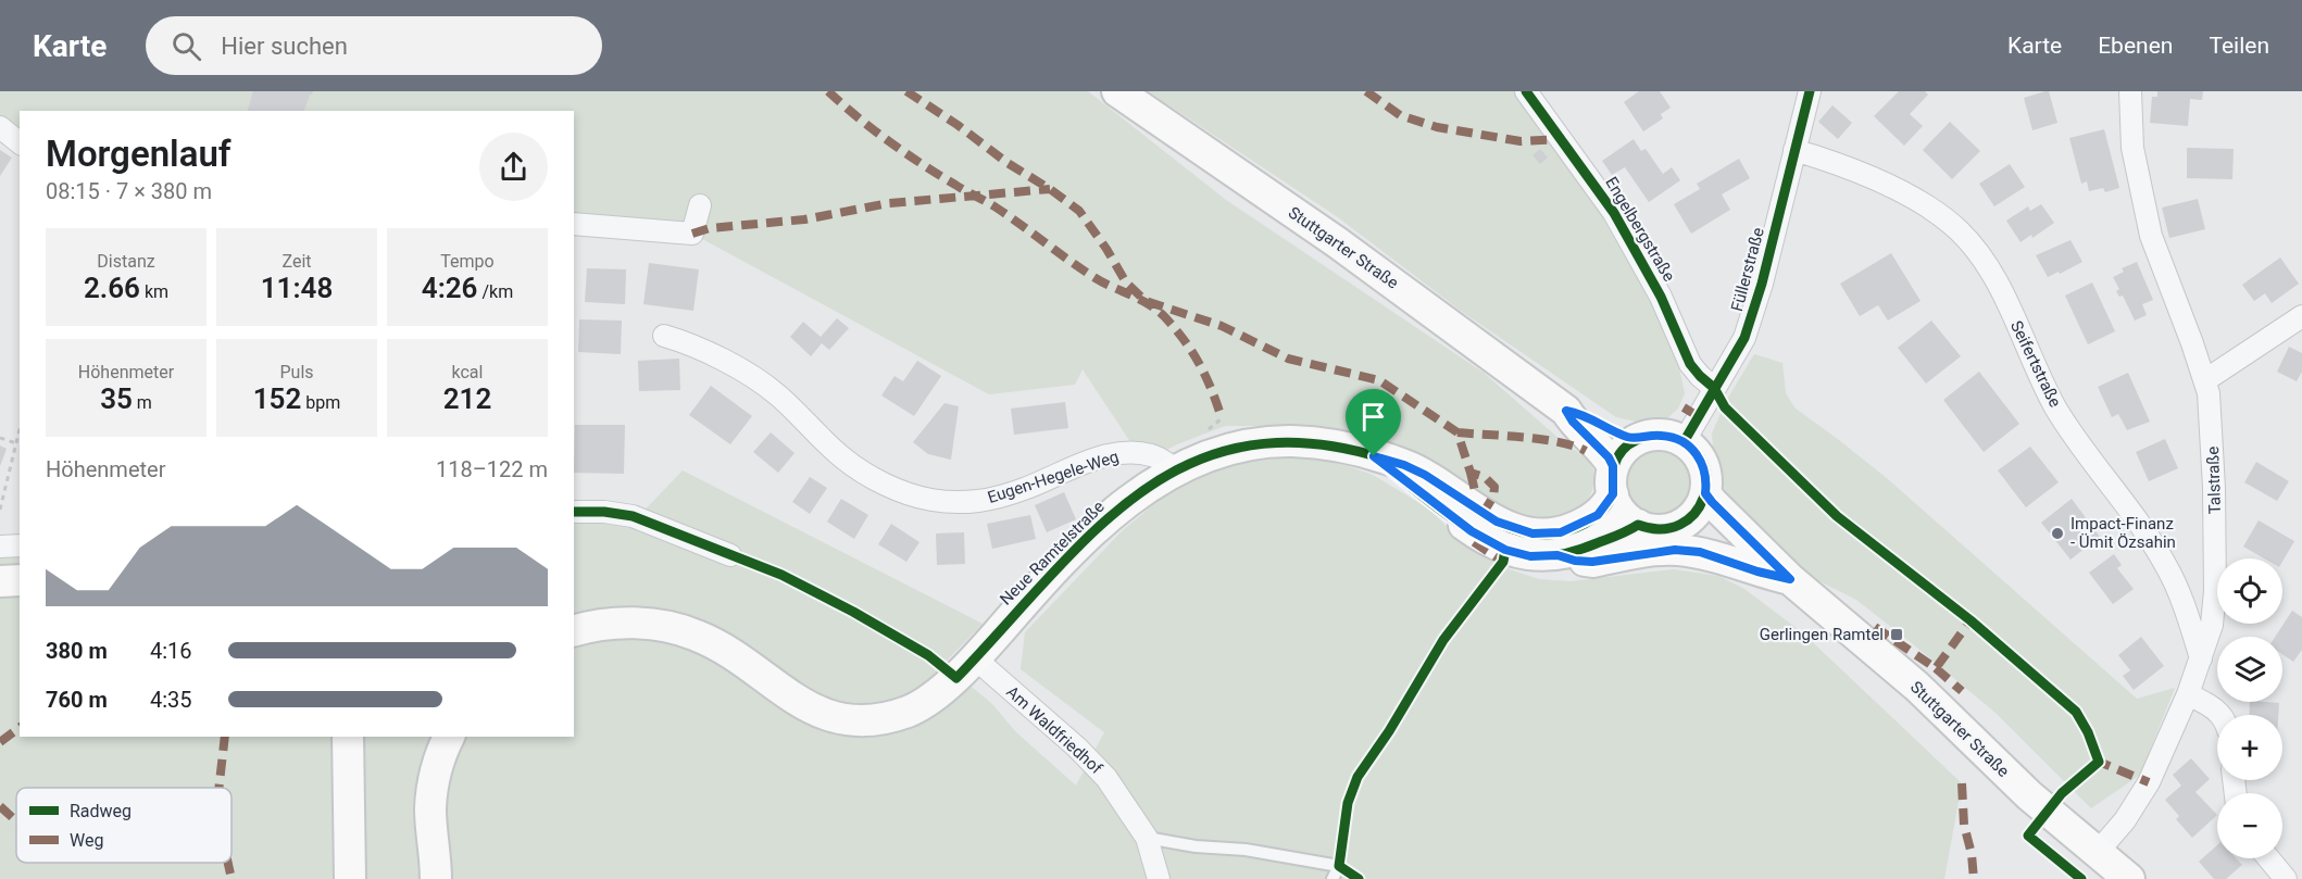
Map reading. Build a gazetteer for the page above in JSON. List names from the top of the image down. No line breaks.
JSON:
{"streets":{"main road":["Stuttgarter Straße","Neue Ramtelstraße"],"street":["Engelbergstraße","Füllerstraße","Seifertstraße","Eugen-Hegele-Weg","Talstraße","Am Waldfriedhof"]},"crossings":[["Engelbergstraße","Füllerstraße"],["Stuttgarter Straße","Füllerstraße"],["Stuttgarter Straße","Talstraße"],["Stuttgarter Straße","Neue Ramtelstraße"],["Füllerstraße","Seifertstraße"],["Füllerstraße","Neue Ramtelstraße"],["Seifertstraße","Talstraße"],["Eugen-Hegele-Weg","Neue Ramtelstraße"],["Neue Ramtelstraße","Am Waldfriedhof"]],"places":{"other":["Impact-Finanz - Ümit Özsahin"],"transit":["Gerlingen Ramtel"]},"legend":["Radweg","Weg"],"page":{"header":"Karte","search":"Hier suchen","nav":["Karte","Ebenen","Teilen"],"heading":["Morgenlauf","08:15 · 7 × 380 m"],"stats":[["Distanz","2.66 km"],["Zeit","11:48"],["Tempo","4:26 /km"],["Höhenmeter","35 m"],["Puls","152 bpm"],["kcal","212"]],"chart":["Höhenmeter","118–122 m"],"map_buttons":["+","−"],"list":[{"name":"380 m","note":"4:16"},{"name":"760 m","note":"4:35"}]}}
